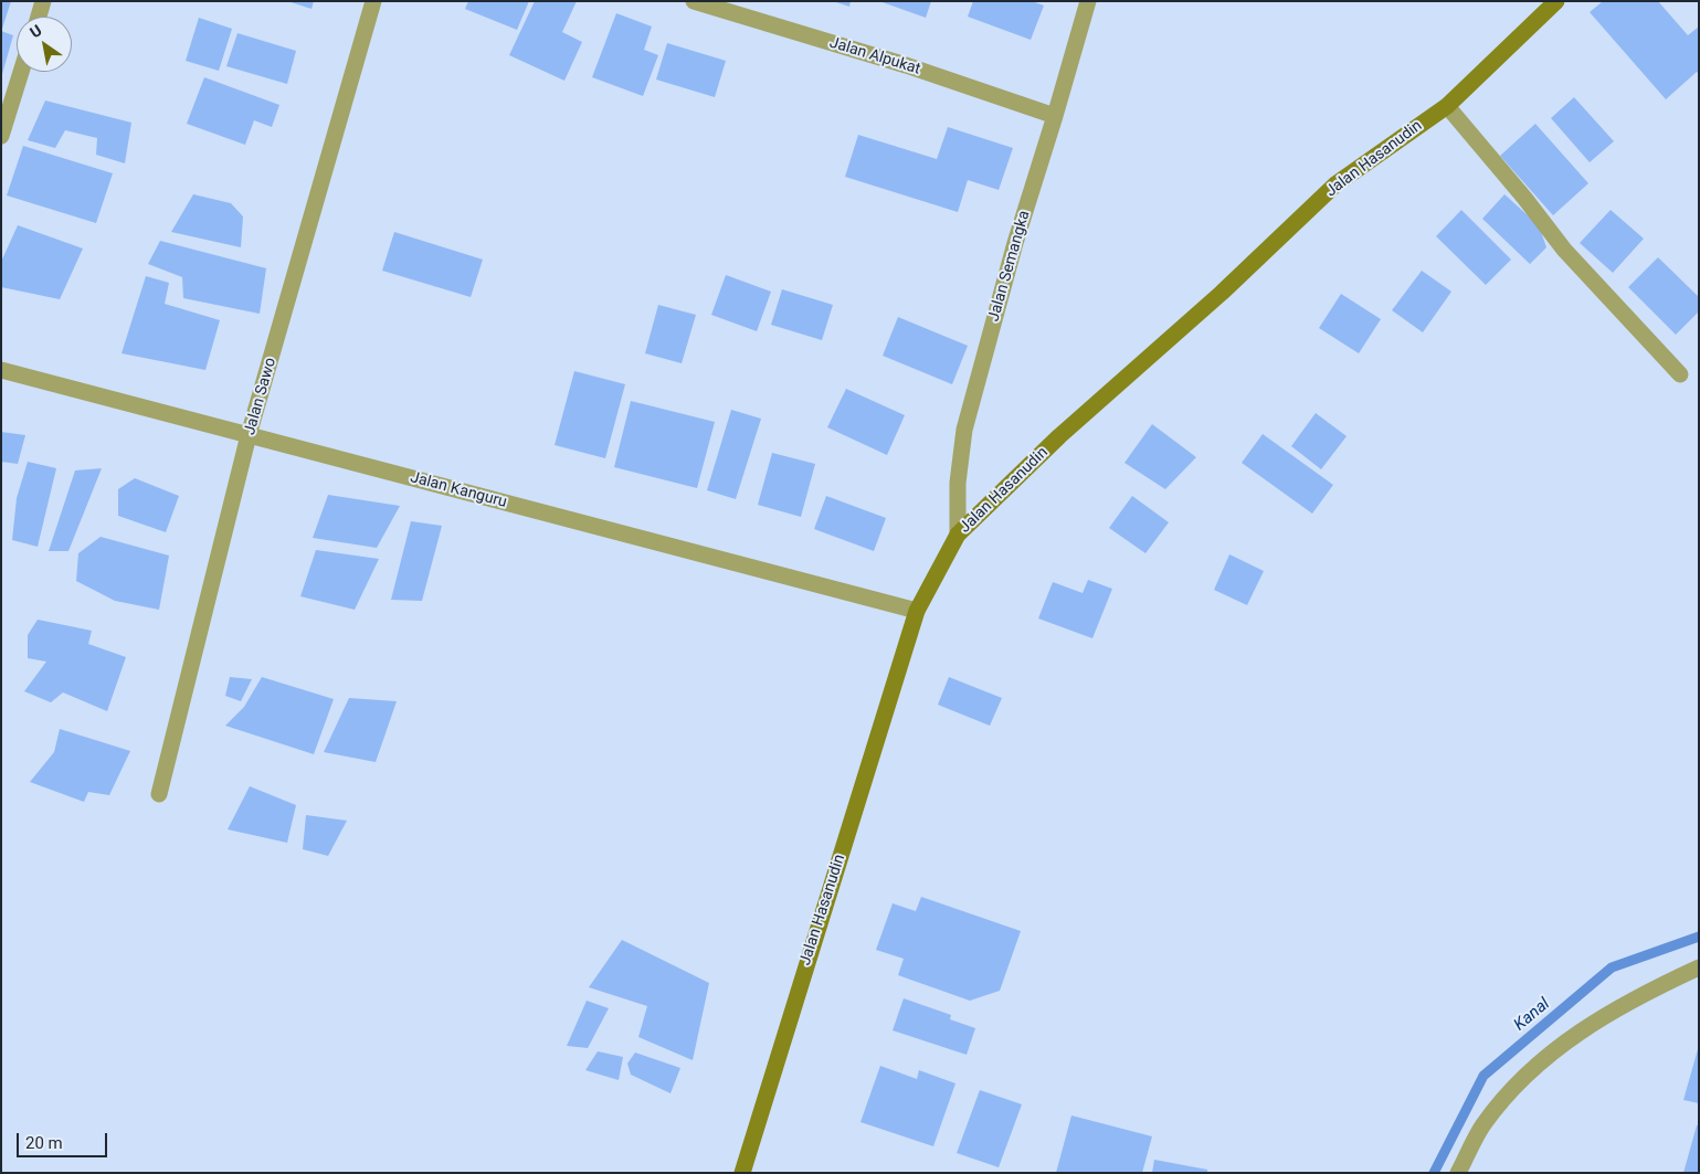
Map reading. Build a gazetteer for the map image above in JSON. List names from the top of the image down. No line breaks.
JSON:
{"streets":{"main road":["Jalan Hasanudin"],"street":["Jalan Alpukat","Jalan Semangka","Jalan Sawo","Jalan Kanguru"]},"crossings":[["Jalan Alpukat","Jalan Semangka"],["Jalan Hasanudin","Jalan Semangka"],["Jalan Hasanudin","Jalan Kanguru"],["Jalan Sawo","Jalan Kanguru"]],"water":["Kanal"],"scale_bar":"20 m","north":"top left"}
